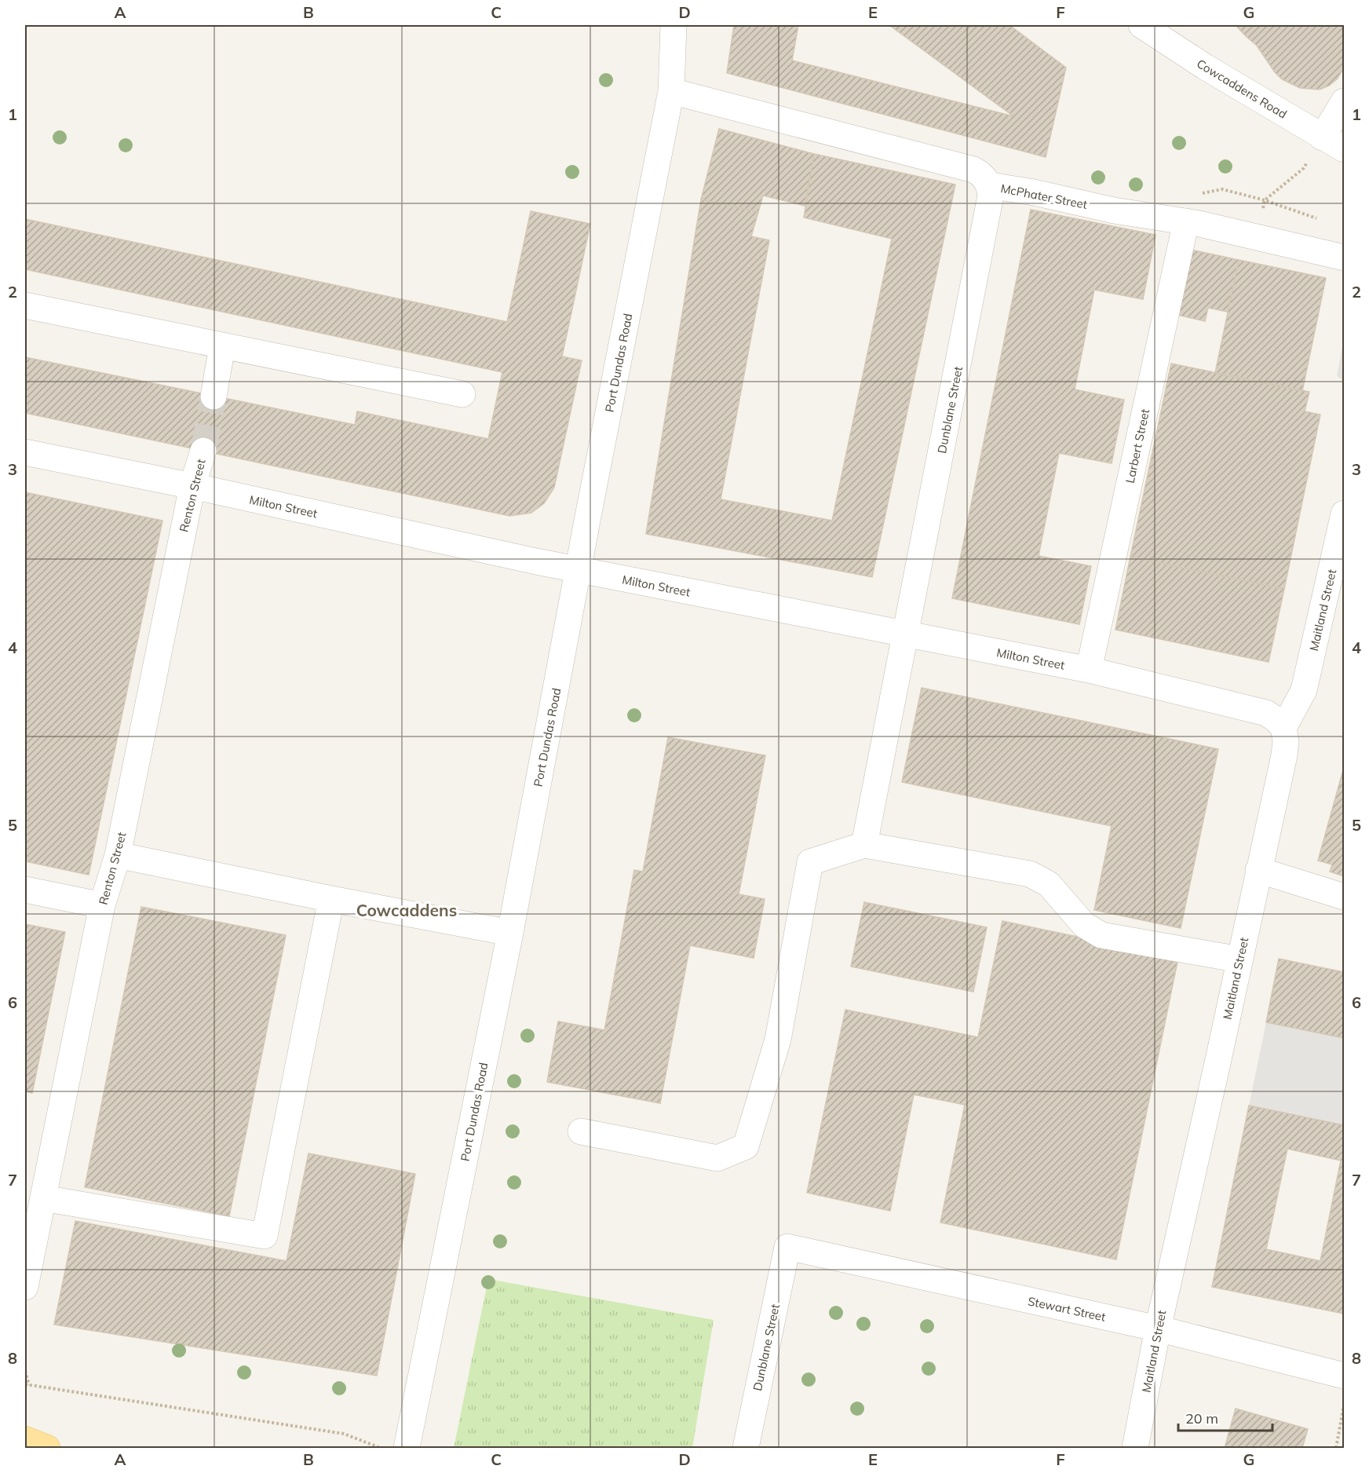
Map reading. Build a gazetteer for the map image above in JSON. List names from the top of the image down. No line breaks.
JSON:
{"streets":{"street":["Cowcaddens Road","McPhater Street","Port Dundas Road","Dunblane Street","Larbert Street","Renton Street","Milton Street","Maitland Street","Stewart Street"]},"crossings":[["McPhater Street","Port Dundas Road"],["McPhater Street","Dunblane Street"],["McPhater Street","Larbert Street"],["Port Dundas Road","Milton Street"],["Dunblane Street","Milton Street"],["Dunblane Street","Stewart Street"],["Larbert Street","Milton Street"],["Renton Street","Milton Street"],["Milton Street","Maitland Street"],["Maitland Street","Stewart Street"]],"districts":["Cowcaddens"],"scale_bar":"20 m","grid":{"columns":["A","B","C","D","E","F","G"],"rows":["1","2","3","4","5","6","7","8"]}}
